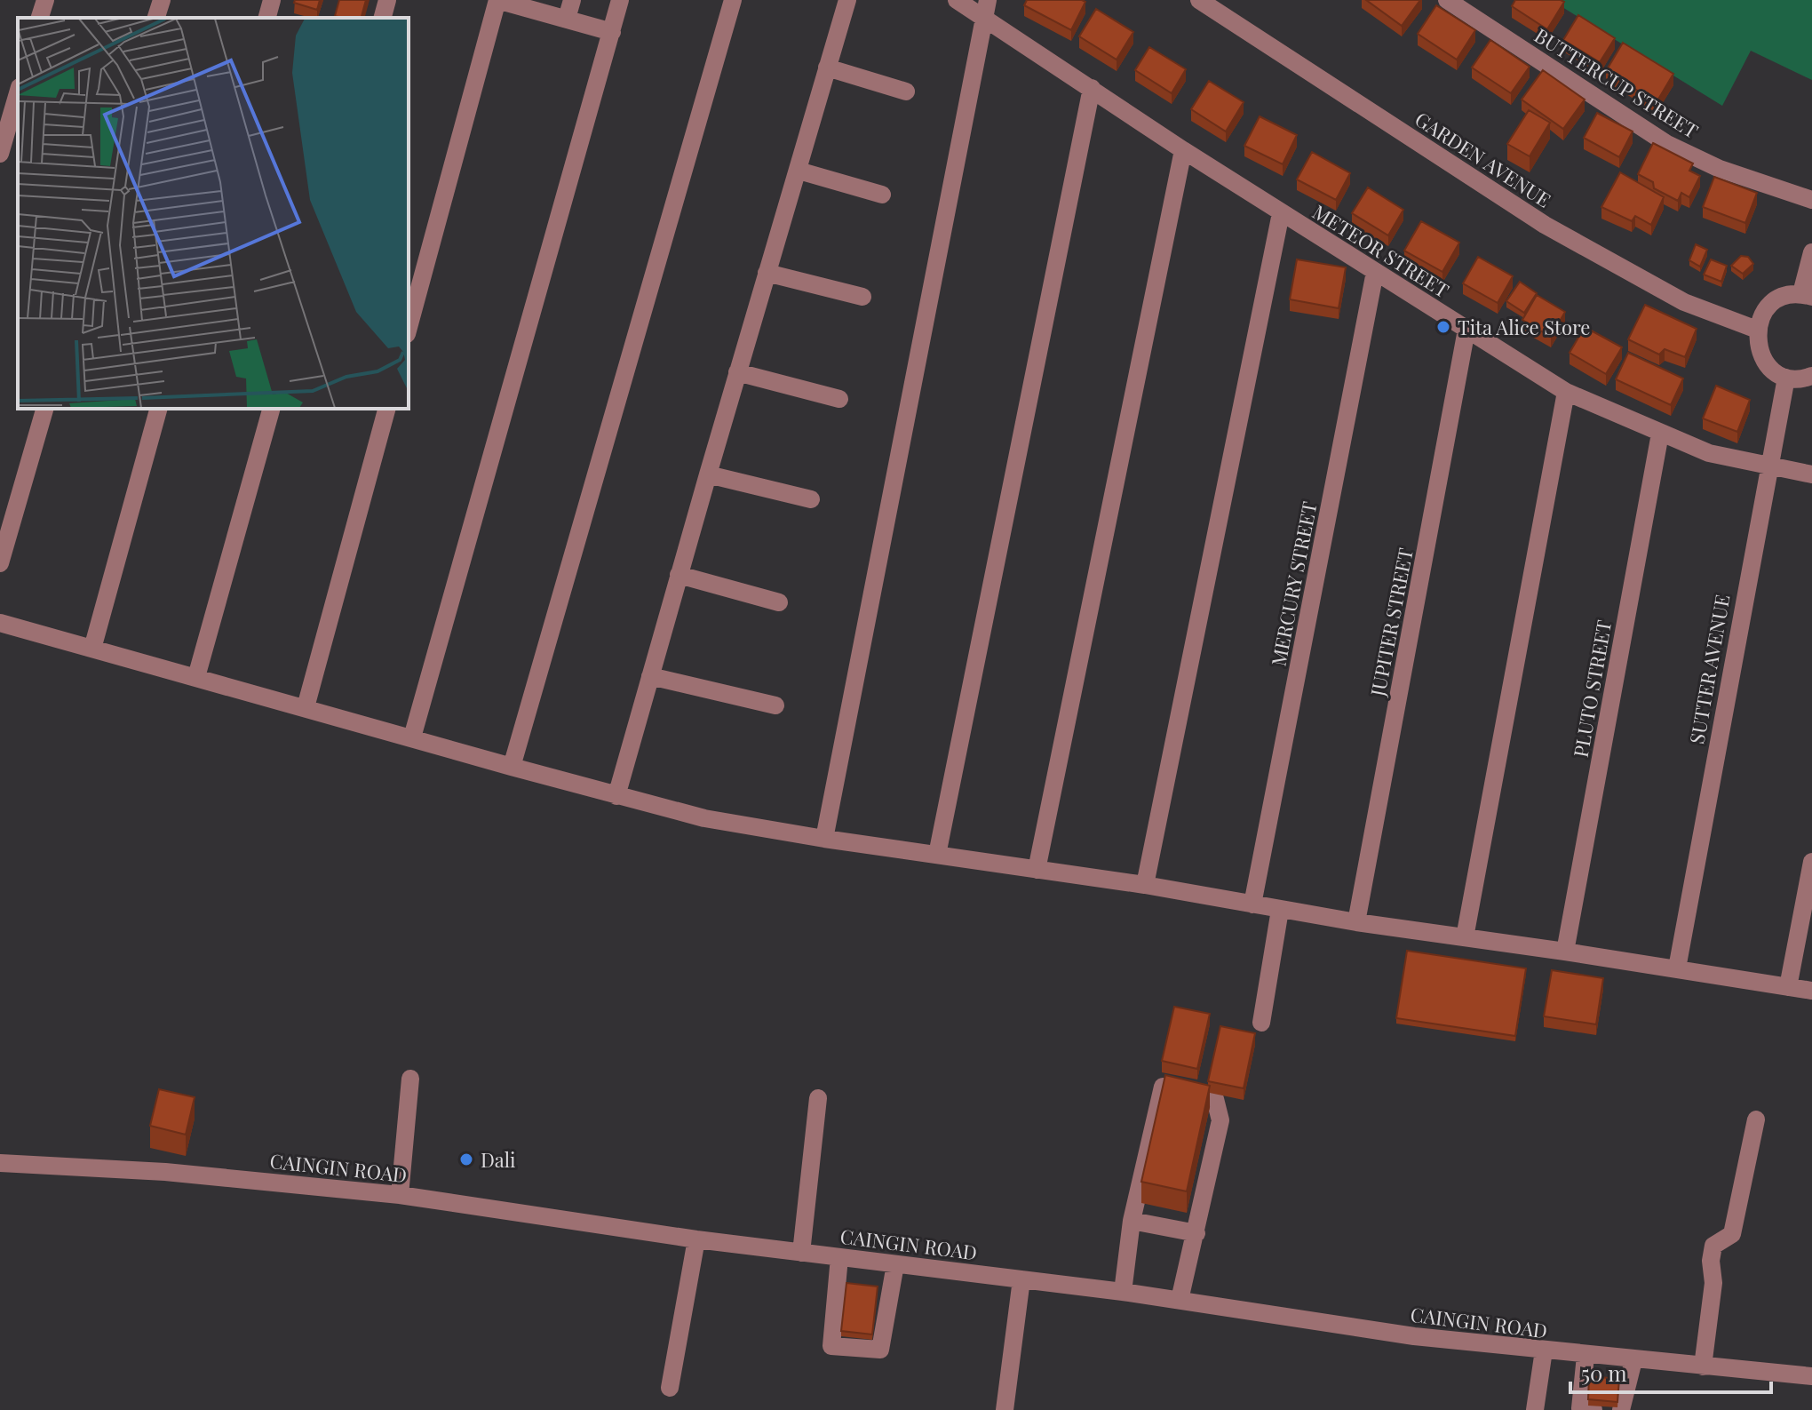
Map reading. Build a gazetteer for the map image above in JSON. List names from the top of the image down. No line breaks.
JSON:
{"streets":{"street":["BUTTERCUP STREET","GARDEN AVENUE","METEOR STREET","MERCURY STREET","JUPITER STREET","SUTTER AVENUE","PLUTO STREET","CAINGIN ROAD"]},"crossings":[["METEOR STREET","MERCURY STREET"],["METEOR STREET","JUPITER STREET"],["METEOR STREET","SUTTER AVENUE"],["METEOR STREET","PLUTO STREET"]],"places":["Tita Alice Store","Dali"],"scale_bar":"50 m"}
